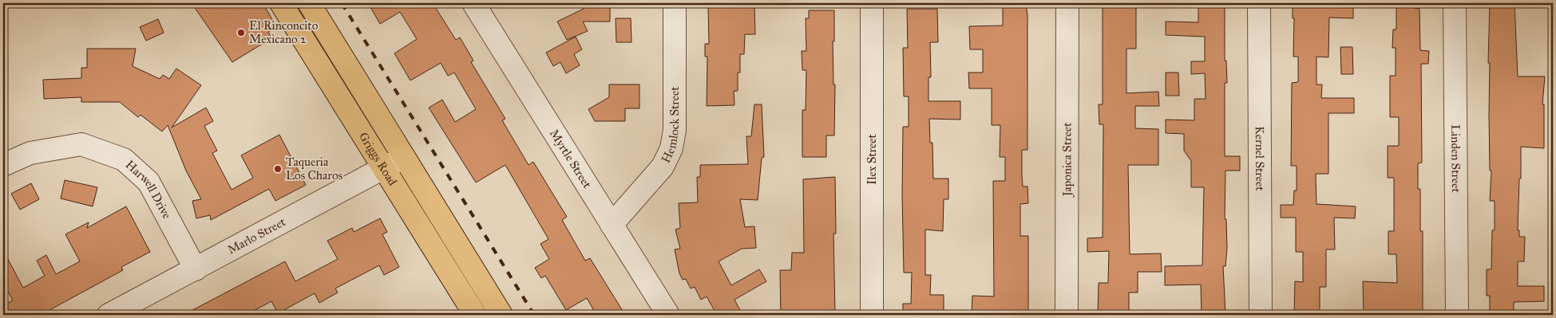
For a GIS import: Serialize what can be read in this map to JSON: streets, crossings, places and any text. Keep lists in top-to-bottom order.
{
  "streets": {
    "main road": ["Griggs Road"],
    "street": [
      "Hemlock Street",
      "Kernel Street",
      "Myrtle Street",
      "Ilex Street",
      "Japonica Street",
      "Linden Street",
      "Harwell Drive",
      "Marlo Street"
    ]
  },
  "crossings": [
    ["Hemlock Street", "Myrtle Street"],
    ["Griggs Road", "Marlo Street"],
    ["Harwell Drive", "Marlo Street"]
  ],
  "places": ["El Rinconcito Mexicano 2", "Taqueria Los Charos"]
}
